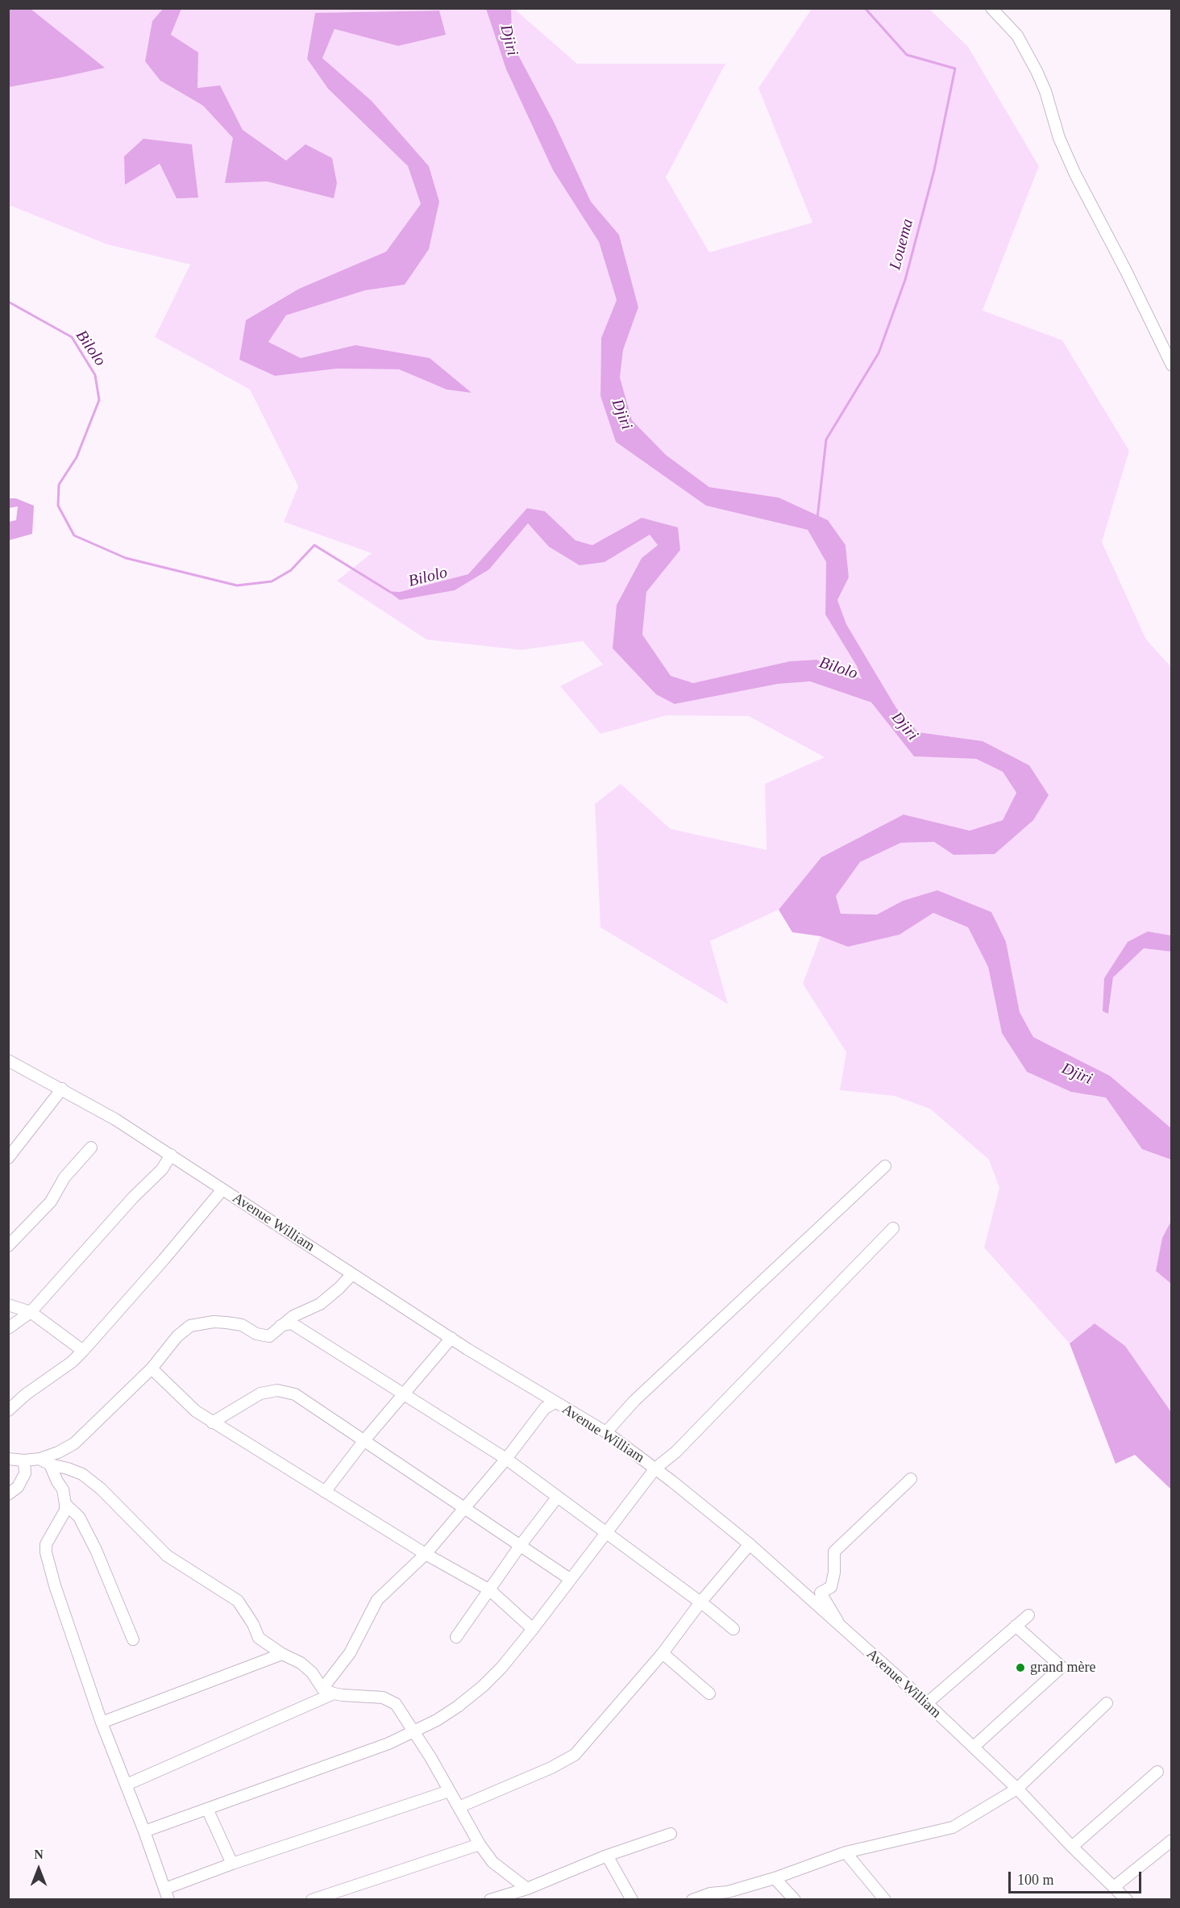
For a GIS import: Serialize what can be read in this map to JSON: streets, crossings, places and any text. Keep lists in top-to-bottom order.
{
  "streets": {
    "street": ["Avenue William"]
  },
  "water": ["Djiri", "Louema", "Bilolo"],
  "places": ["grand mère"],
  "scale_bar": "100 m",
  "north": "top"
}
